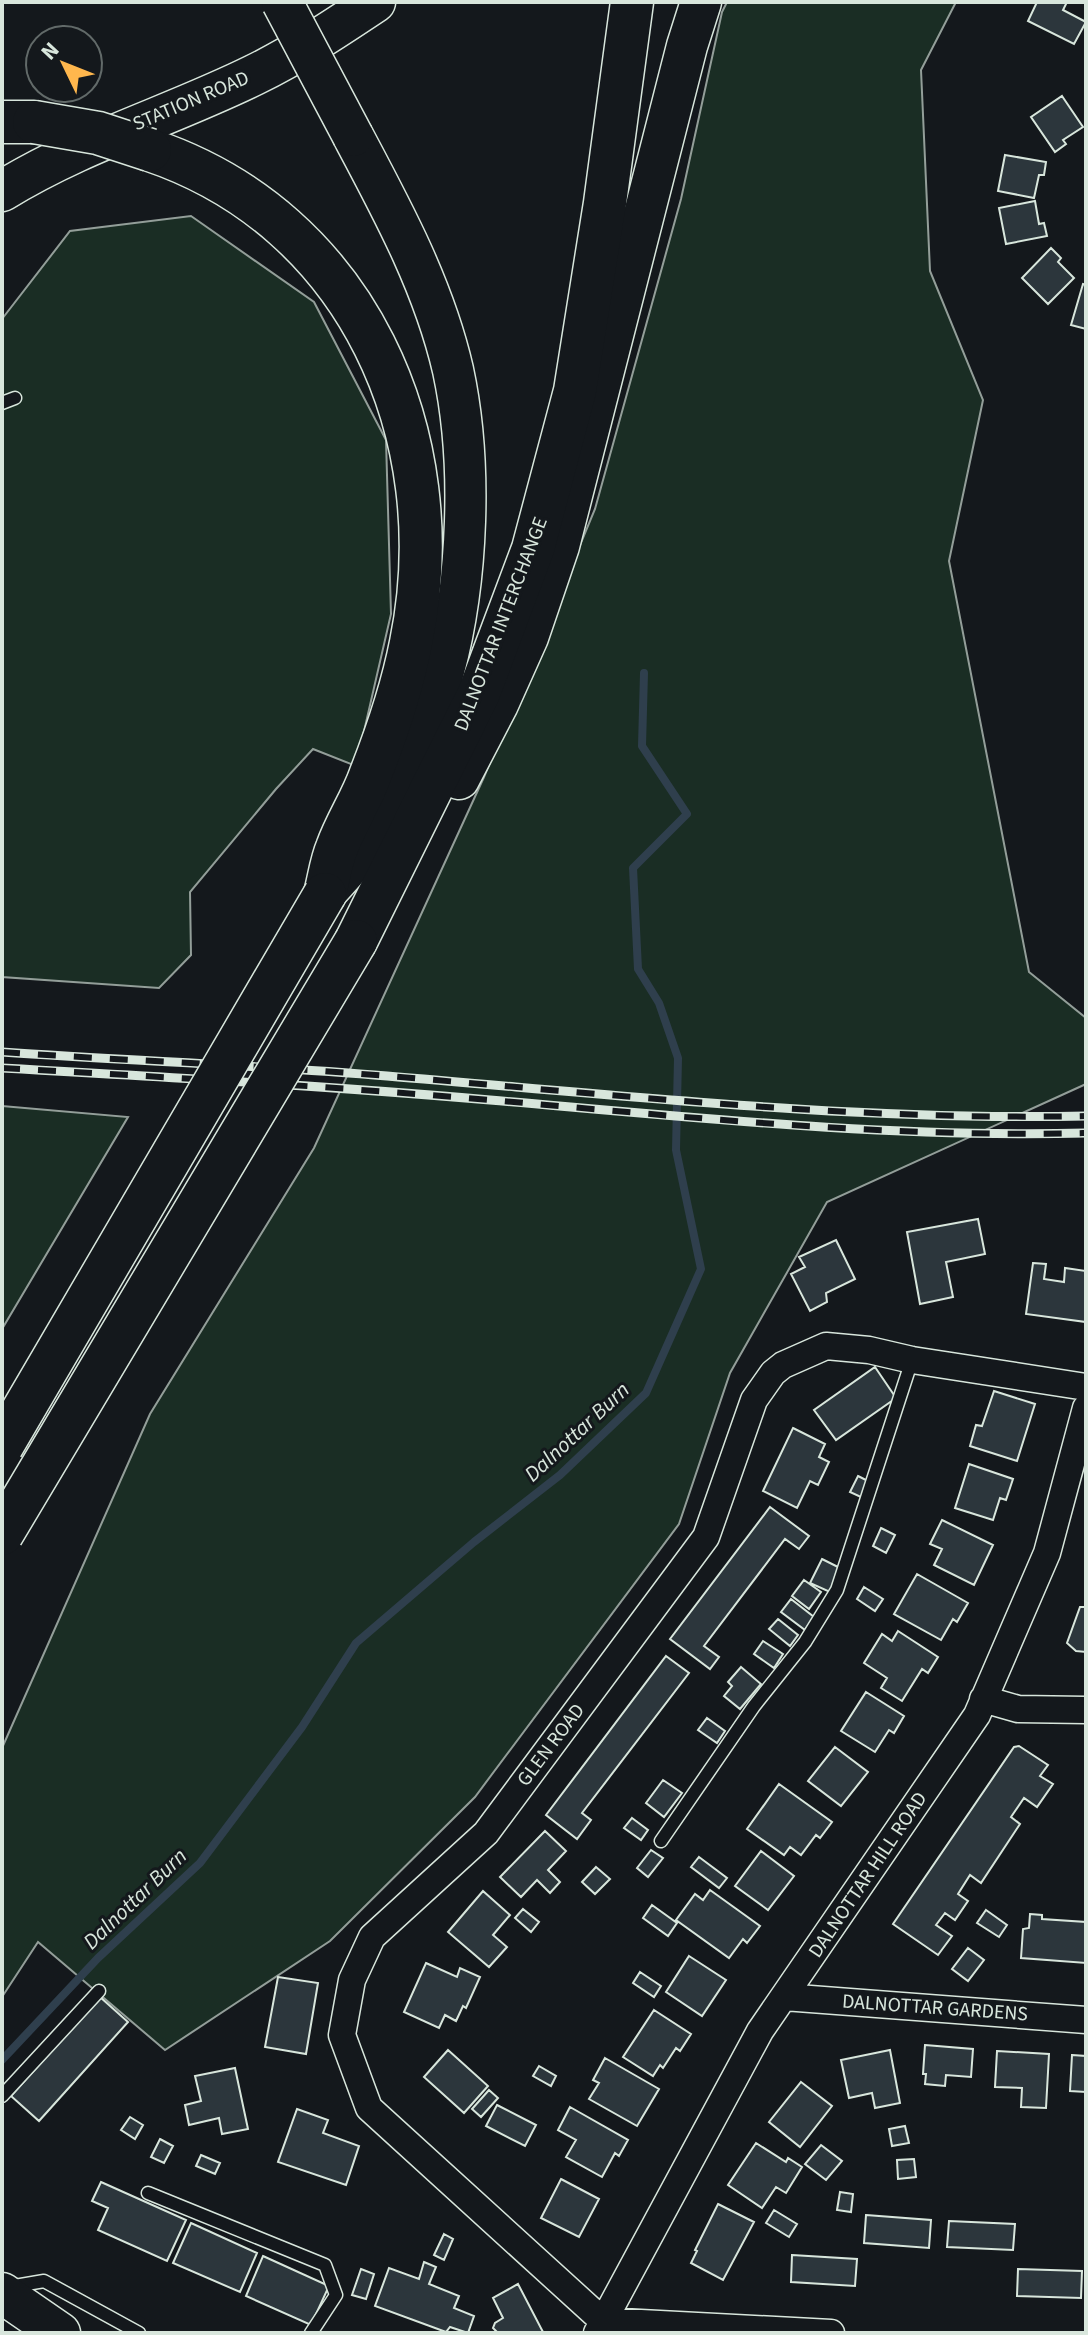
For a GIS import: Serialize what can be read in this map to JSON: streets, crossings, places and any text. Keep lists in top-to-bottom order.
{
  "streets": {
    "highway": ["DALNOTTAR INTERCHANGE"],
    "main road": ["STATION ROAD"],
    "street": ["GLEN ROAD", "DALNOTTAR HILL ROAD", "DALNOTTAR GARDENS"]
  },
  "crossings": [
    ["GLEN ROAD", "DALNOTTAR HILL ROAD"],
    ["DALNOTTAR HILL ROAD", "DALNOTTAR GARDENS"]
  ],
  "water": ["Dalnottar Burn"],
  "north": "top left"
}
